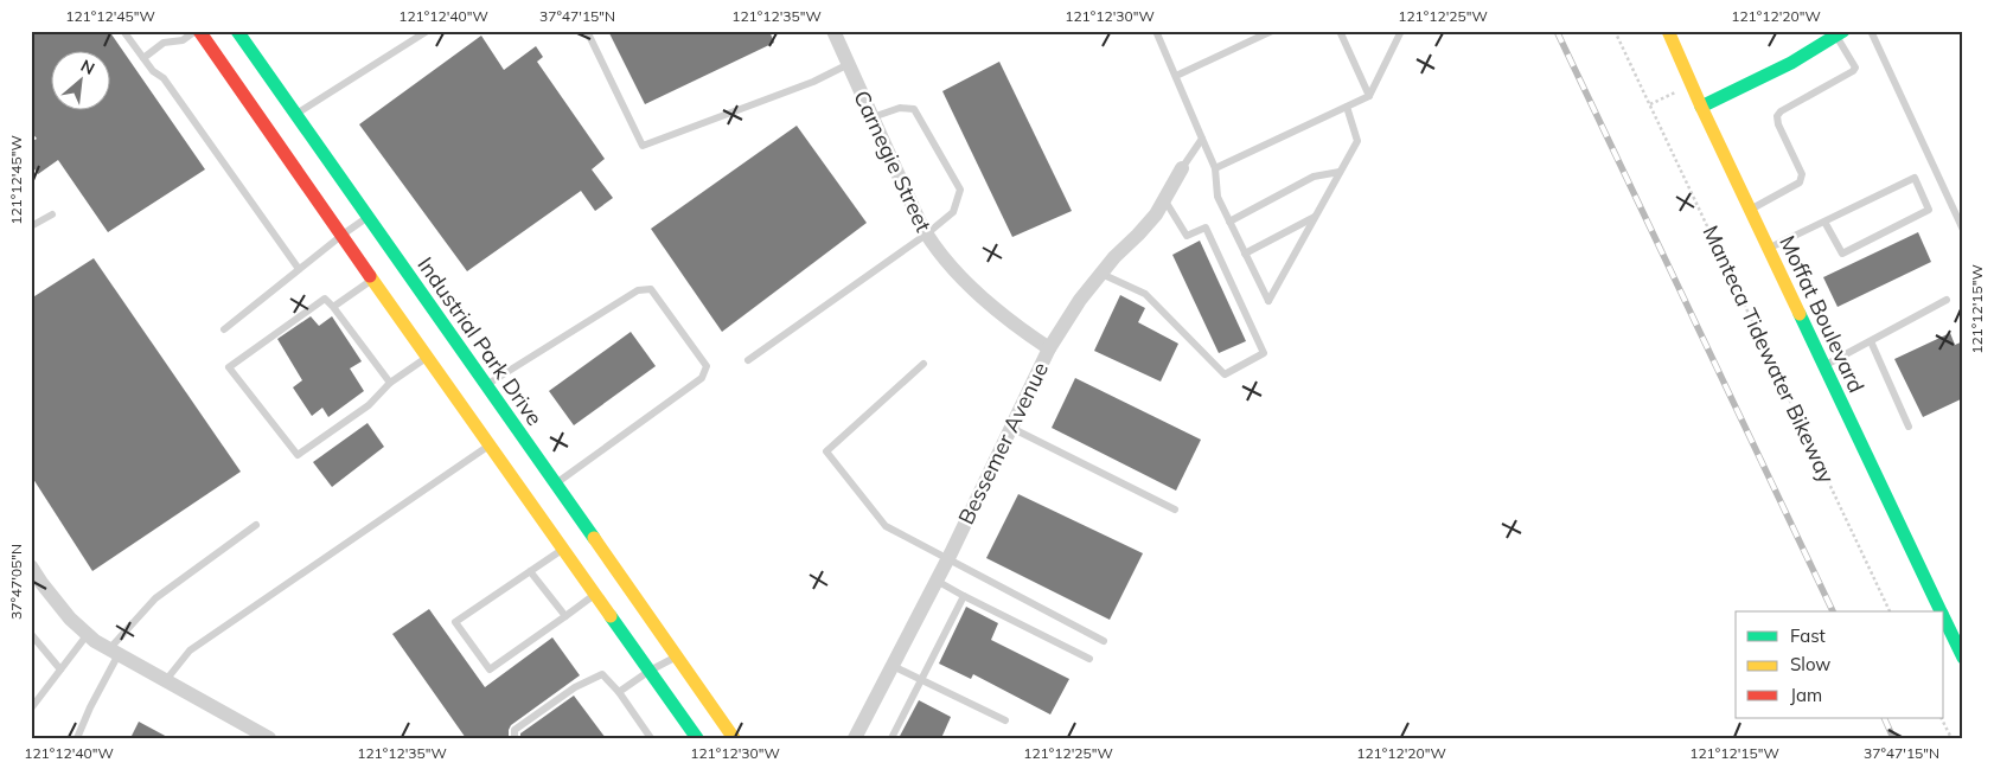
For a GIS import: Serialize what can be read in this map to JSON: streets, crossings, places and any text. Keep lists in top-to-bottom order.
{
  "streets": {
    "street": [
      "Carnegie Street",
      "Moffat Boulevard",
      "Industrial Park Drive",
      "Bessemer Avenue"
    ],
    "path": ["Manteca Tidewater Bikeway"]
  },
  "crossings": [
    ["Carnegie Street", "Bessemer Avenue"]
  ],
  "legend": ["Fast", "Slow", "Jam"],
  "north": "top right",
  "coordinates": [
    "121°12'45\"W",
    "121°12'40\"W",
    "37°47'15\"N",
    "121°12'35\"W",
    "121°12'30\"W",
    "121°12'25\"W",
    "121°12'20\"W",
    "121°12'15\"W",
    "37°47'05\"N"
  ]
}
